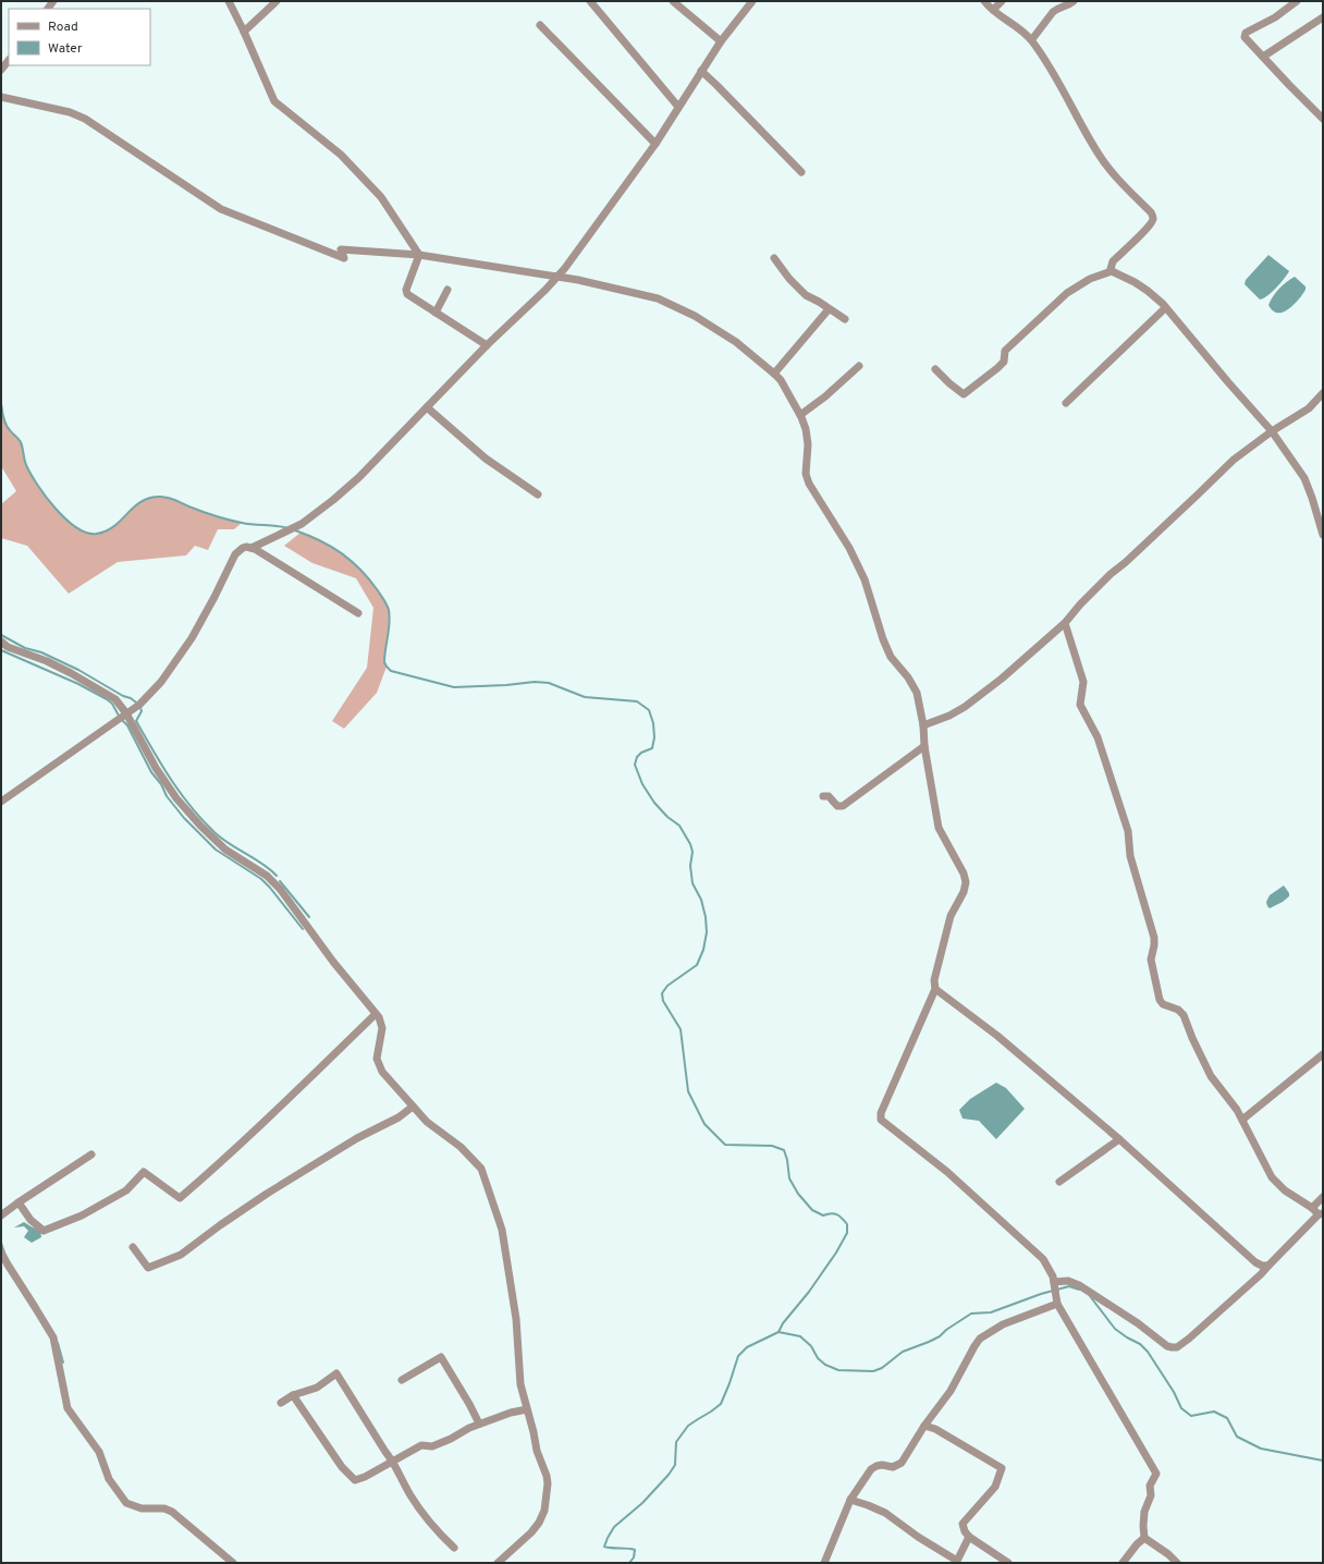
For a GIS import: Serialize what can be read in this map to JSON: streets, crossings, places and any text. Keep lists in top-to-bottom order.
{
  "legend": ["Road", "Water"]
}
